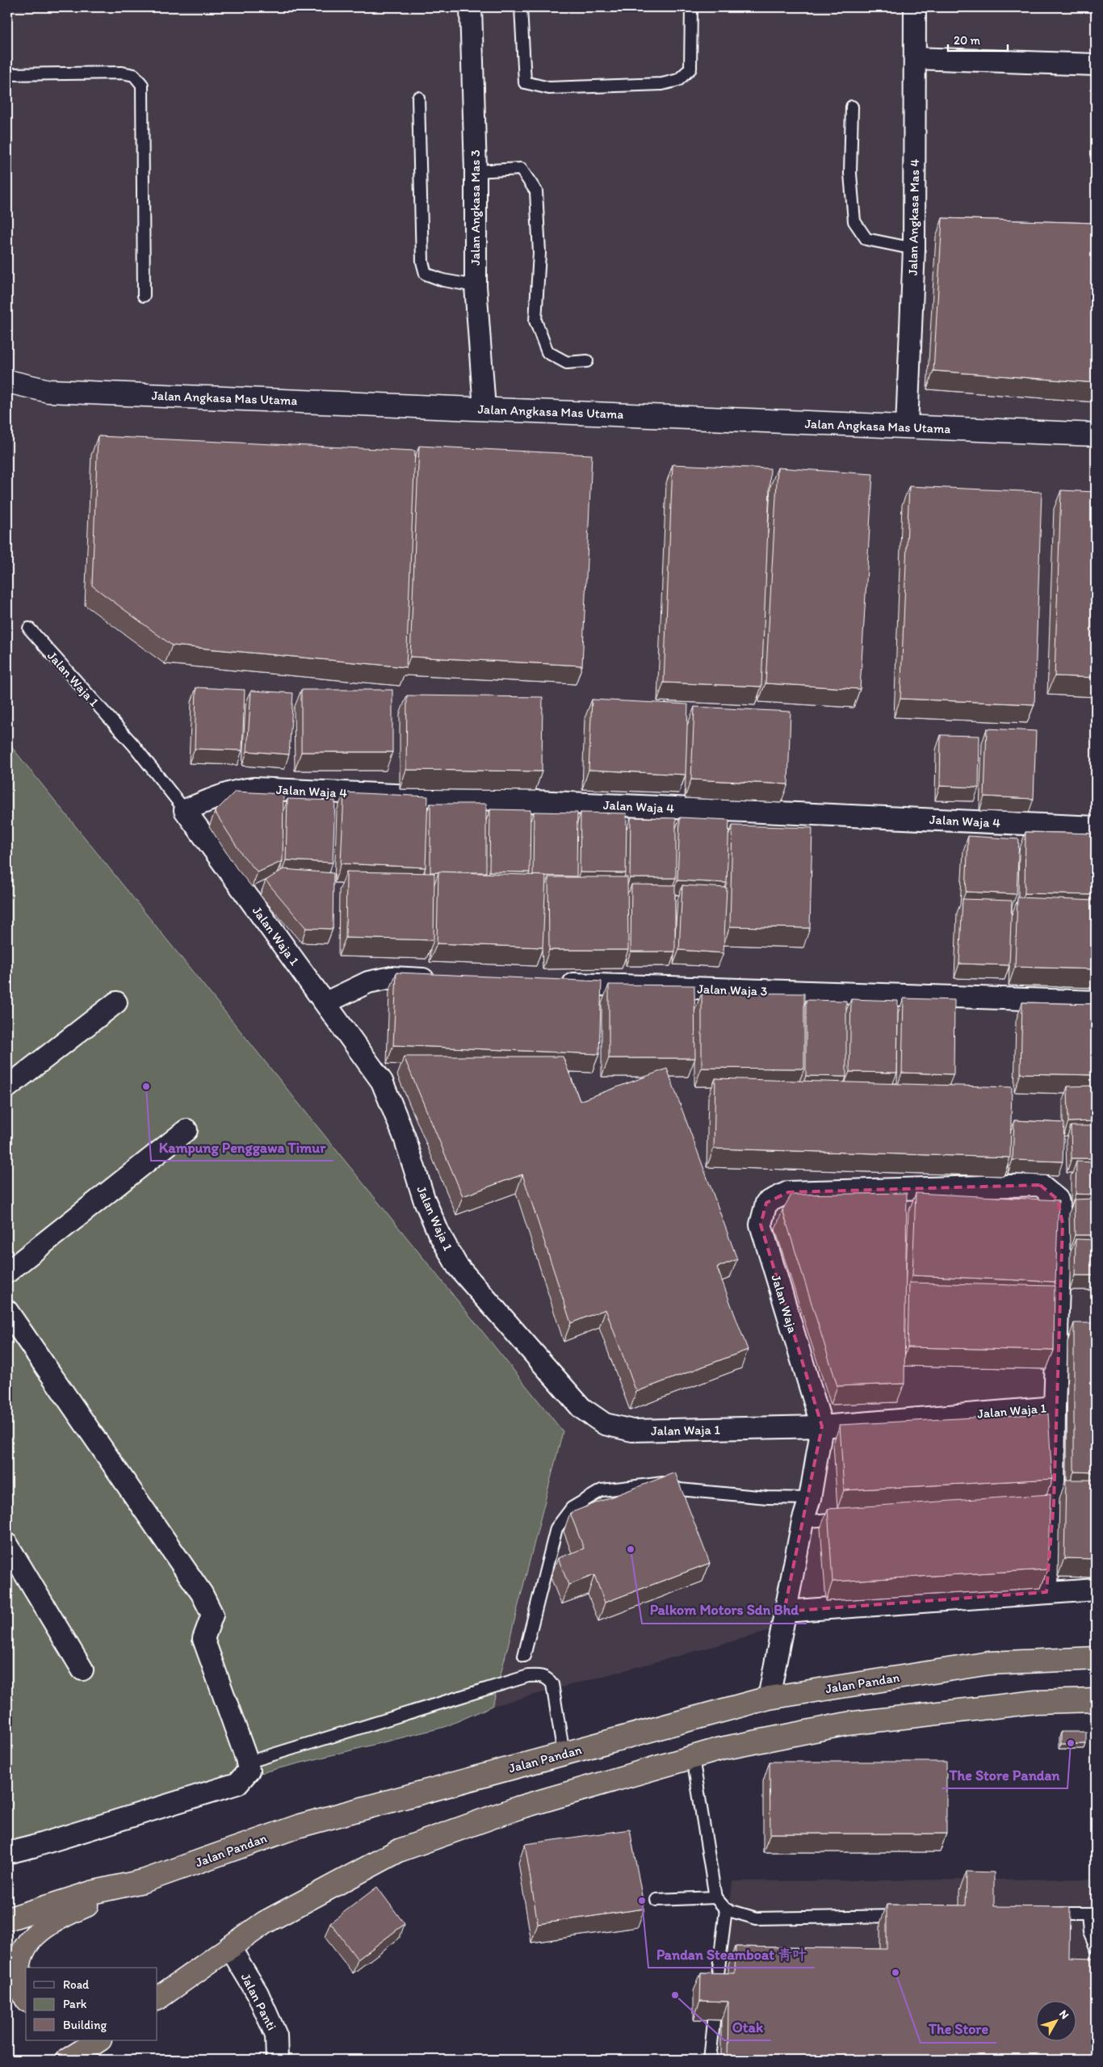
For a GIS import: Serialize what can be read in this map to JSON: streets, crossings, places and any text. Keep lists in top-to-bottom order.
{
  "streets": {
    "highway": ["Jalan Pandan"],
    "street": [
      "Jalan Angkasa Mas 3",
      "Jalan Angkasa Mas 4",
      "Jalan Angkasa Mas Utama",
      "Jalan Waja 1",
      "Jalan Waja 4",
      "Jalan Waja 3",
      "Jalan Waja",
      "Jalan Panti"
    ]
  },
  "crossings": [
    ["Jalan Angkasa Mas 3", "Jalan Angkasa Mas Utama"],
    ["Jalan Angkasa Mas 4", "Jalan Angkasa Mas Utama"],
    ["Jalan Waja 1", "Jalan Waja 4"],
    ["Jalan Waja 1", "Jalan Waja"],
    ["Jalan Waja", "Jalan Pandan"]
  ],
  "places": [
    "Kampung Penggawa Timur",
    "Palkom Motors Sdn Bhd",
    "The Store Pandan",
    "Pandan Steamboat 青叶",
    "The Store",
    "Otak"
  ],
  "legend": ["Road", "Park", "Building"],
  "scale_bar": "20 m",
  "north": "top right"
}
